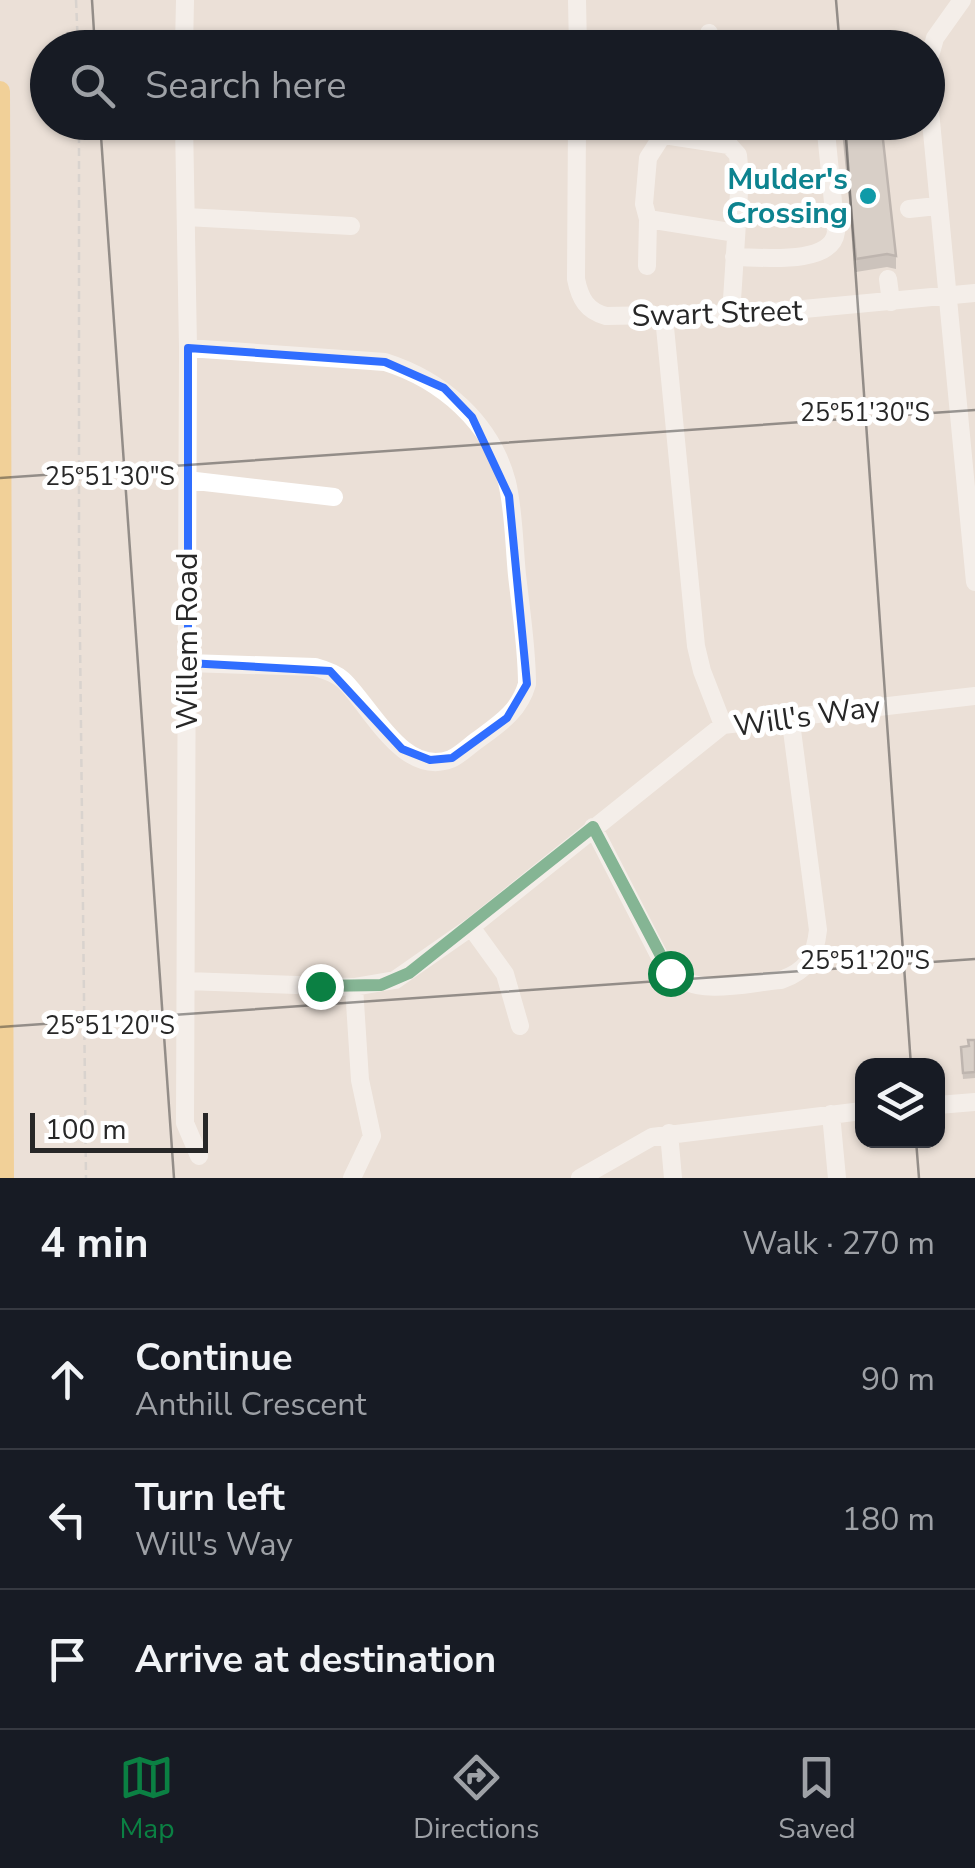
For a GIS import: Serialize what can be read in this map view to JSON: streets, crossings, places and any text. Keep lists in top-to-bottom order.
{
  "streets": {
    "street": ["Swart Street", "Willem Road", "Will's Way"]
  },
  "crossings": [
    ["Willem Road", "Will's Way"]
  ],
  "places": ["Mulder's Crossing"],
  "scale_bar": "100 m",
  "page": {
    "search": "Search here",
    "scale": "100 m",
    "heading": ["4 min", "Walk · 270 m"],
    "list": [
      ["Continue", "Anthill Crescent", "90 m"],
      ["Turn left", "Will's Way", "180 m"],
      "Arrive at destination"
    ],
    "nav": ["Map", "Directions", "Saved"]
  },
  "coordinates": ["25°51'30\"S", "25°51'20\"S"]
}
